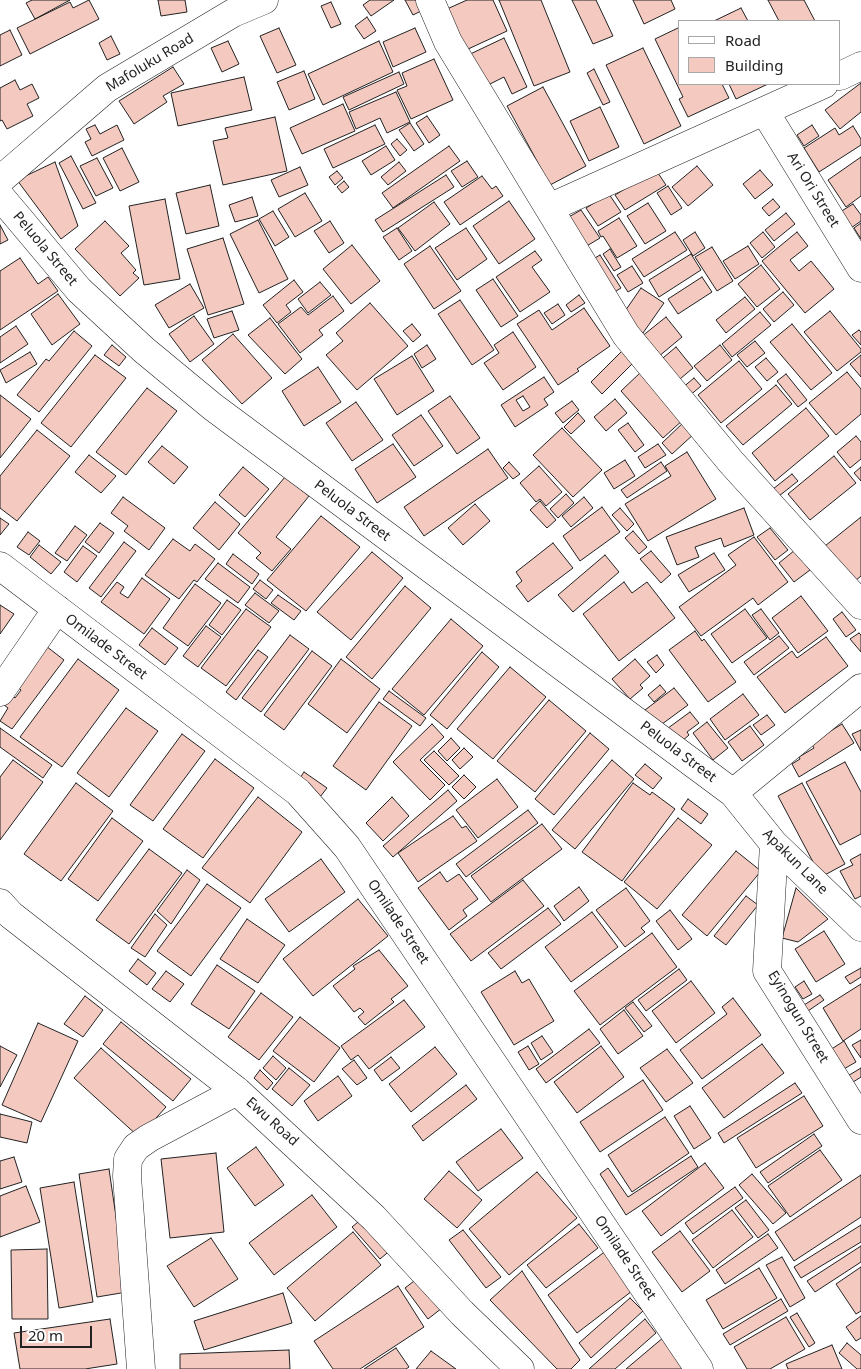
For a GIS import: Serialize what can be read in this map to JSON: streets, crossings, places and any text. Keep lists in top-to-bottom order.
{
  "streets": {
    "street": [
      "Mafoluku Road",
      "Ari Ori Street",
      "Peluola Street",
      "Omilade Street",
      "Apakun Lane",
      "Eyinogun Street",
      "Ewu Road"
    ]
  },
  "crossings": [
    ["Peluola Street", "Apakun Lane"],
    ["Apakun Lane", "Eyinogun Street"]
  ],
  "legend": ["Road", "Building"],
  "scale_bar": "20 m"
}
